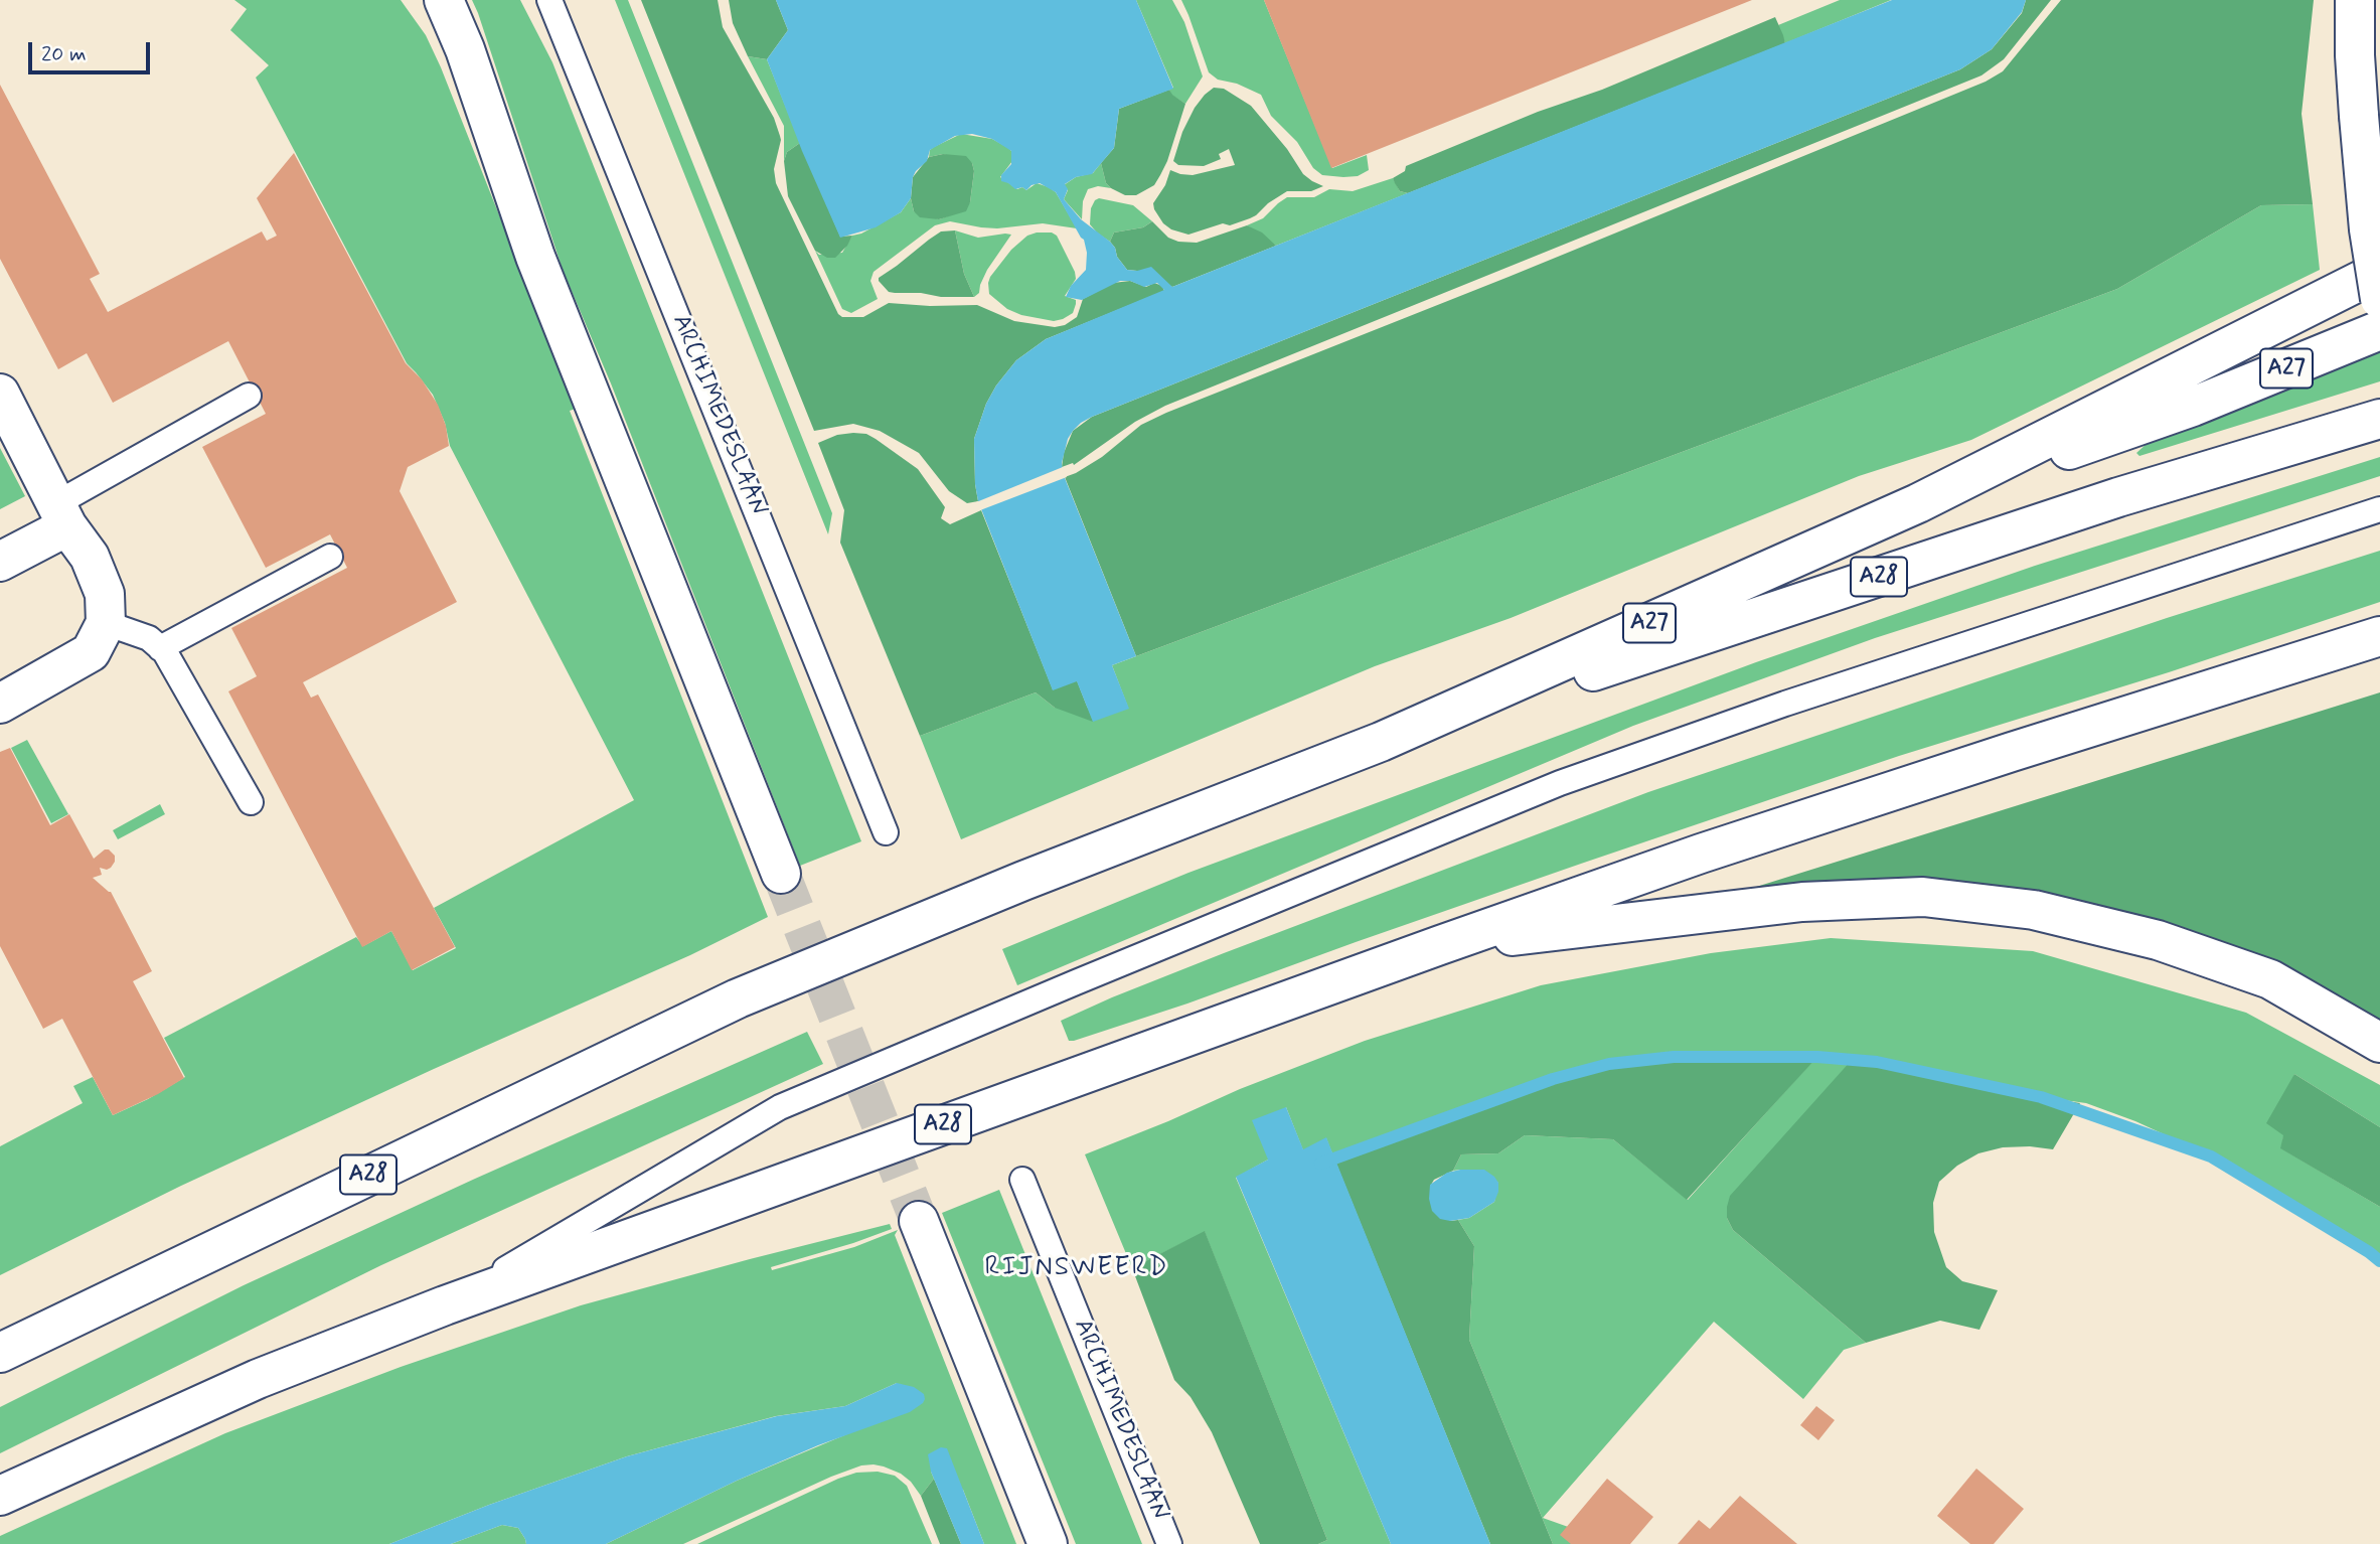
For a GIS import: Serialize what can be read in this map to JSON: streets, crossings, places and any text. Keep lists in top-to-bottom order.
{
  "streets": {
    "main road": ["A27", "A28"],
    "lane": ["ARCHIMEDESLAAN"]
  },
  "crossings": [
    ["A27", "A28"]
  ],
  "districts": ["RIJNSWEERD"],
  "scale_bar": "20 m"
}
